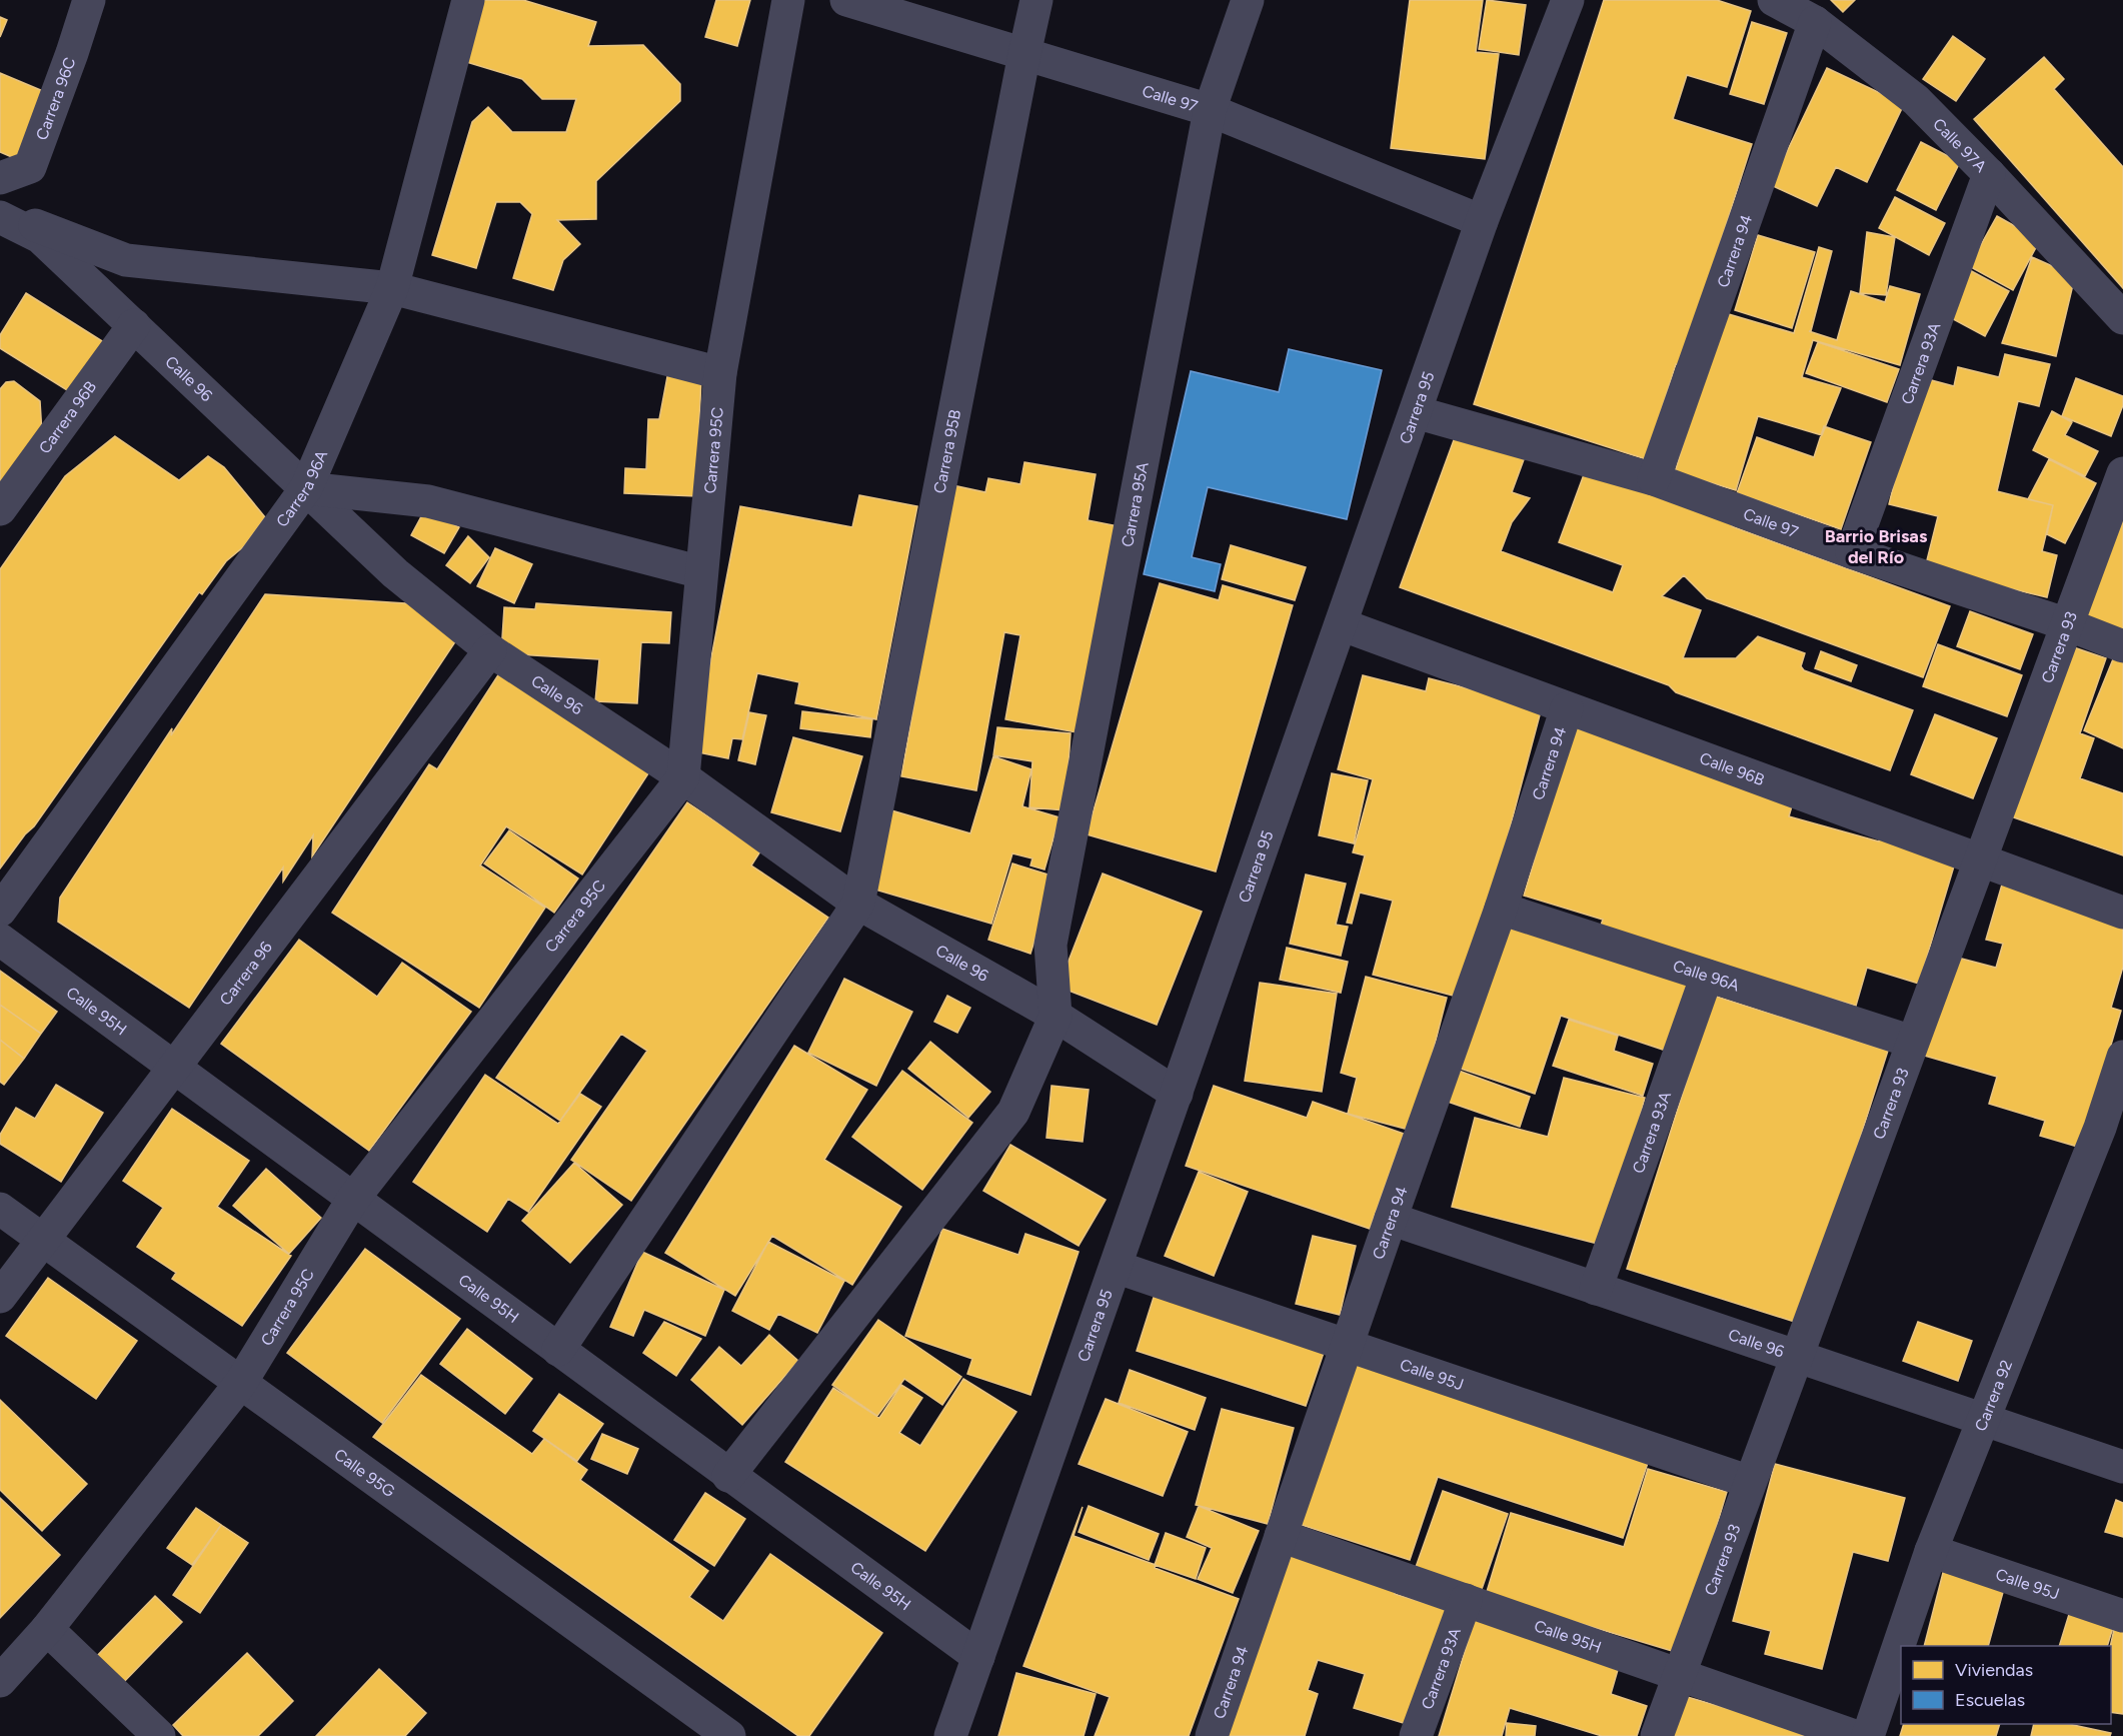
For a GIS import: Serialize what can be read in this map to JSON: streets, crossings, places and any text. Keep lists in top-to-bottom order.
{
  "streets": {
    "street": [
      "Calle 97",
      "Carrera 96C",
      "Calle 97A",
      "Carrera 94",
      "Carrera 93A",
      "Calle 96",
      "Carrera 95",
      "Carrera 96B",
      "Carrera 95C",
      "Carrera 95B",
      "Carrera 96A",
      "Carrera 95A",
      "Carrera 93",
      "Calle 96B",
      "Carrera 96",
      "Calle 96A",
      "Calle 95H",
      "Calle 95J",
      "Carrera 92",
      "Calle 95G"
    ]
  },
  "crossings": [
    ["Calle 97", "Carrera 94"],
    ["Calle 97", "Carrera 93A"],
    ["Calle 97", "Carrera 95"],
    ["Calle 97", "Carrera 95B"],
    ["Calle 97", "Carrera 95A"],
    ["Calle 97", "Carrera 93"],
    ["Calle 97A", "Carrera 94"],
    ["Calle 97A", "Carrera 93A"],
    ["Carrera 94", "Calle 96"],
    ["Carrera 94", "Calle 96B"],
    ["Carrera 94", "Calle 96A"],
    ["Carrera 94", "Calle 95H"],
    ["Carrera 94", "Calle 95J"],
    ["Carrera 93A", "Calle 96"],
    ["Carrera 93A", "Calle 96A"],
    ["Carrera 93A", "Calle 95H"],
    ["Calle 96", "Carrera 95"],
    ["Calle 96", "Carrera 96B"],
    ["Calle 96", "Carrera 95C"],
    ["Calle 96", "Carrera 95B"],
    ["Calle 96", "Carrera 96A"],
    ["Calle 96", "Carrera 95A"],
    ["Calle 96", "Carrera 93"],
    ["Calle 96", "Carrera 96"],
    ["Calle 96", "Carrera 92"],
    ["Carrera 95", "Calle 96B"],
    ["Carrera 95", "Calle 95H"],
    ["Carrera 95", "Calle 95J"],
    ["Carrera 95C", "Calle 95H"],
    ["Carrera 95C", "Calle 95G"],
    ["Carrera 93", "Calle 96B"],
    ["Carrera 93", "Calle 96A"],
    ["Carrera 93", "Calle 95H"],
    ["Carrera 93", "Calle 95J"],
    ["Carrera 96", "Calle 95H"],
    ["Carrera 96", "Calle 95G"],
    ["Calle 95J", "Carrera 92"]
  ],
  "districts": ["Barrio Brisas del Río"],
  "legend": ["Viviendas", "Escuelas"]
}
